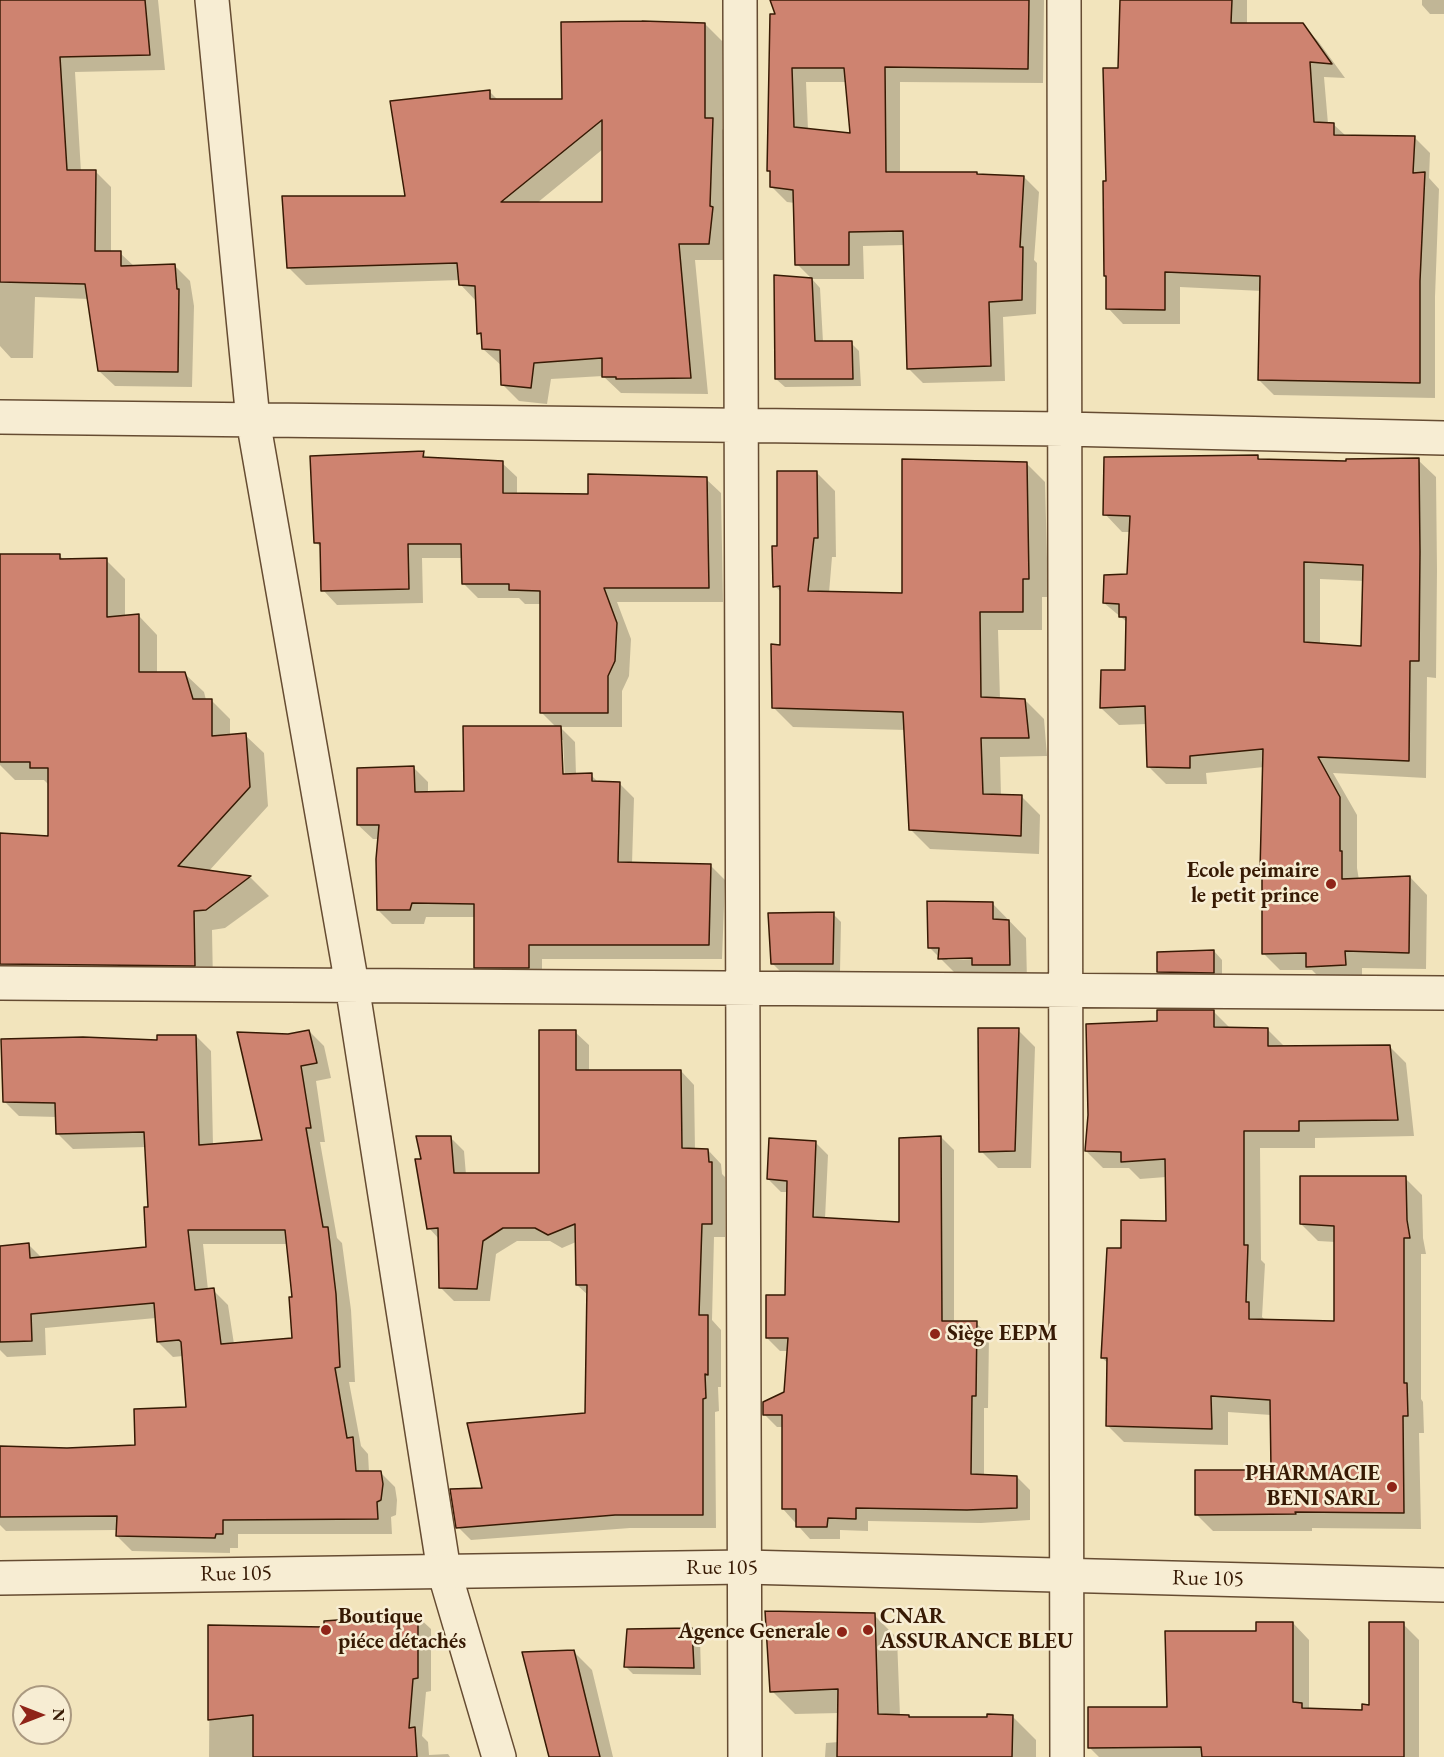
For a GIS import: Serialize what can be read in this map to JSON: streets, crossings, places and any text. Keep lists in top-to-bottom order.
{
  "streets": {
    "street": ["Rue 105"]
  },
  "places": [
    "Ecole peimaire le petit prince",
    "Siège EEPM",
    "PHARMACIE BENI SARL",
    "Boutique piéce détachés",
    "CNAR ASSURANCE BLEU",
    "Agence Generale"
  ],
  "north": "right"
}
